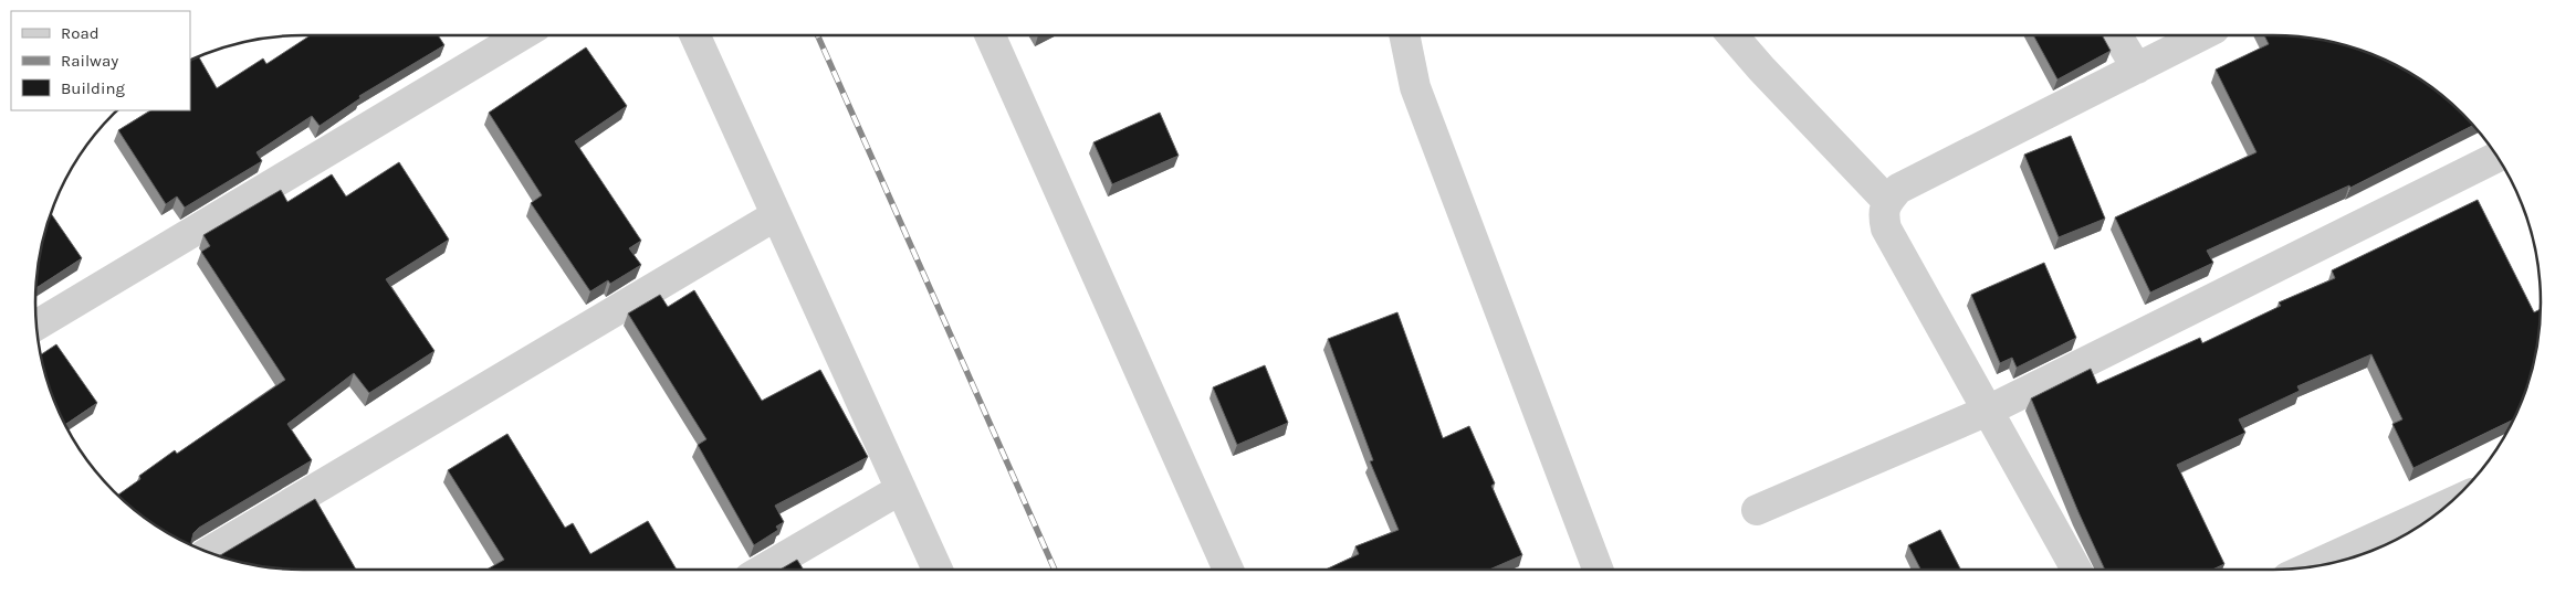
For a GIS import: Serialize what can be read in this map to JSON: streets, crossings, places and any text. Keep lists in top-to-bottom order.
{
  "legend": ["Road", "Railway", "Building"]
}
